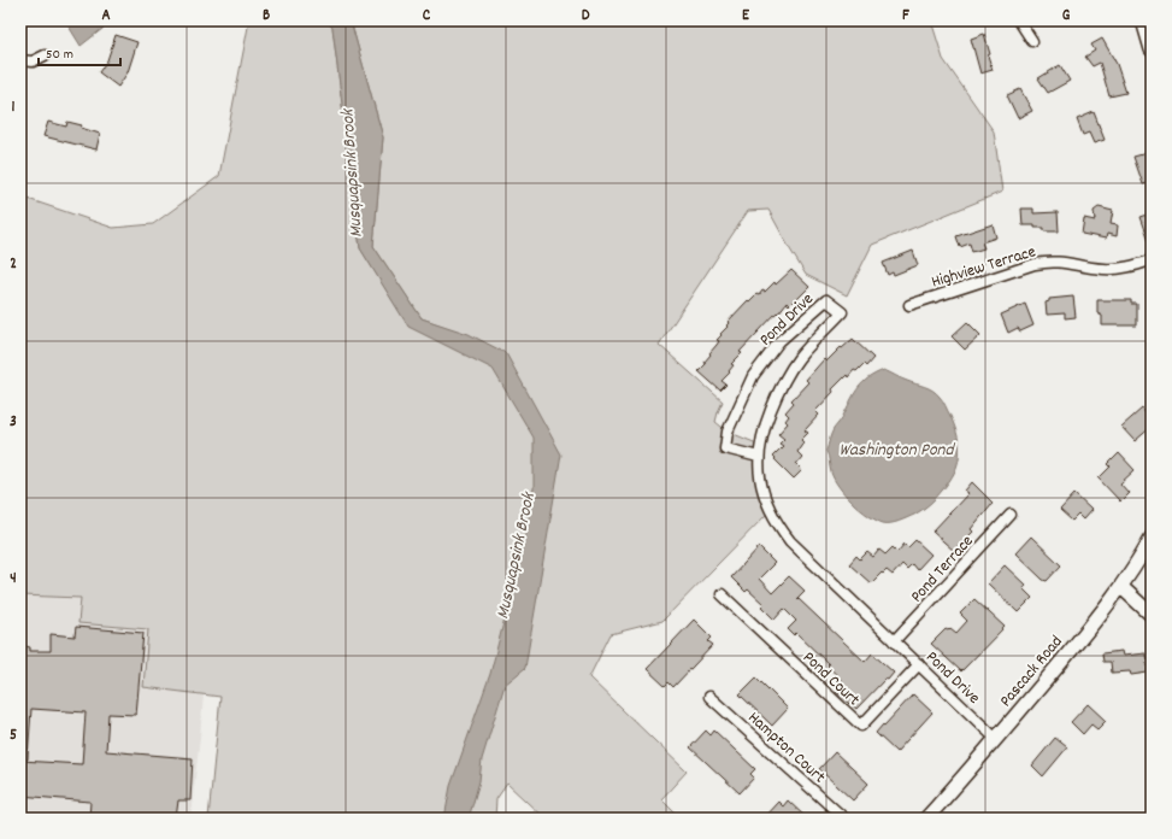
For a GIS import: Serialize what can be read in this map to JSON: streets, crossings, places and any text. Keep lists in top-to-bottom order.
{
  "streets": {
    "main road": ["Pascack Road"],
    "street": [
      "Highview Terrace",
      "Pond Drive",
      "Pond Terrace",
      "Pond Court",
      "Hampton Court"
    ]
  },
  "crossings": [
    ["Pond Drive", "Pond Terrace"],
    ["Pond Drive", "Pascack Road"],
    ["Pond Drive", "Pond Court"]
  ],
  "water": ["Musquapsink Brook", "Washington Pond"],
  "scale_bar": "50 m",
  "grid": {
    "columns": [
      "A",
      "B",
      "C",
      "D",
      "E",
      "F",
      "G"
    ],
    "rows": [
      "1",
      "2",
      "3",
      "4",
      "5"
    ]
  }
}
